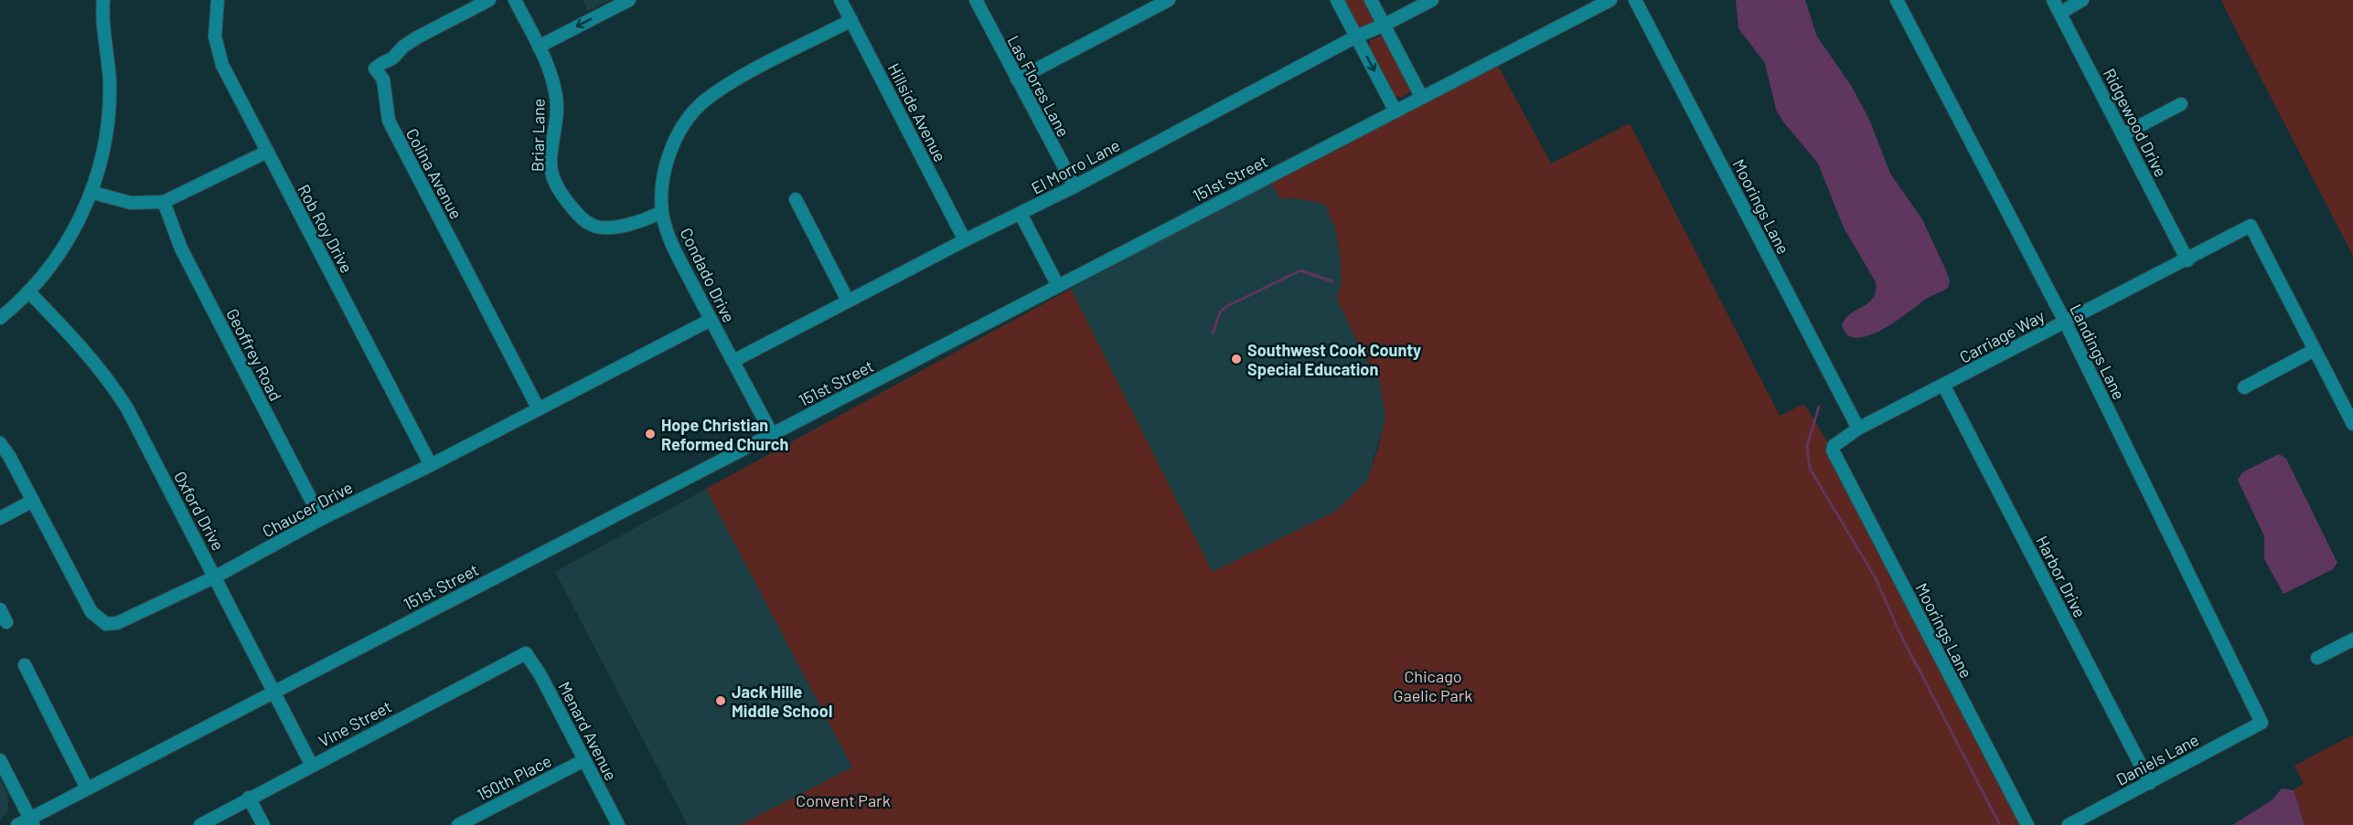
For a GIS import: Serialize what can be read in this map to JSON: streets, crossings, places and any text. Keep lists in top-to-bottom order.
{
  "streets": {
    "street": [
      "Las Flores Lane",
      "Hillside Avenue",
      "Ridgewood Drive",
      "Briar Lane",
      "El Morro Lane",
      "Colina Avenue",
      "151st Street",
      "Moorings Lane",
      "Rob Roy Drive",
      "Condado Drive",
      "Carriage Way",
      "Landings Lane",
      "Geoffrey Road",
      "Chaucer Drive",
      "Oxford Drive",
      "Harbor Drive",
      "Vine Street",
      "Menard Avenue",
      "Daniels Lane",
      "150th Place"
    ]
  },
  "crossings": [
    ["Las Flores Lane", "El Morro Lane"],
    ["Hillside Avenue", "El Morro Lane"],
    ["Hillside Avenue", "Condado Drive"],
    ["Ridgewood Drive", "Carriage Way"],
    ["Briar Lane", "Condado Drive"],
    ["El Morro Lane", "Condado Drive"],
    ["Colina Avenue", "Chaucer Drive"],
    ["151st Street", "Condado Drive"],
    ["151st Street", "Oxford Drive"],
    ["Moorings Lane", "Carriage Way"],
    ["Rob Roy Drive", "Chaucer Drive"],
    ["Condado Drive", "Chaucer Drive"],
    ["Carriage Way", "Landings Lane"],
    ["Carriage Way", "Harbor Drive"],
    ["Landings Lane", "Daniels Lane"],
    ["Geoffrey Road", "Chaucer Drive"],
    ["Chaucer Drive", "Oxford Drive"],
    ["Oxford Drive", "Vine Street"],
    ["Harbor Drive", "Daniels Lane"],
    ["Vine Street", "Menard Avenue"],
    ["Menard Avenue", "150th Place"]
  ],
  "parks": ["Chicago Gaelic Park", "Convent Park"],
  "places": ["Southwest Cook County Special Education", "Hope Christian Reformed Church", "Jack Hille Middle School"]
}
